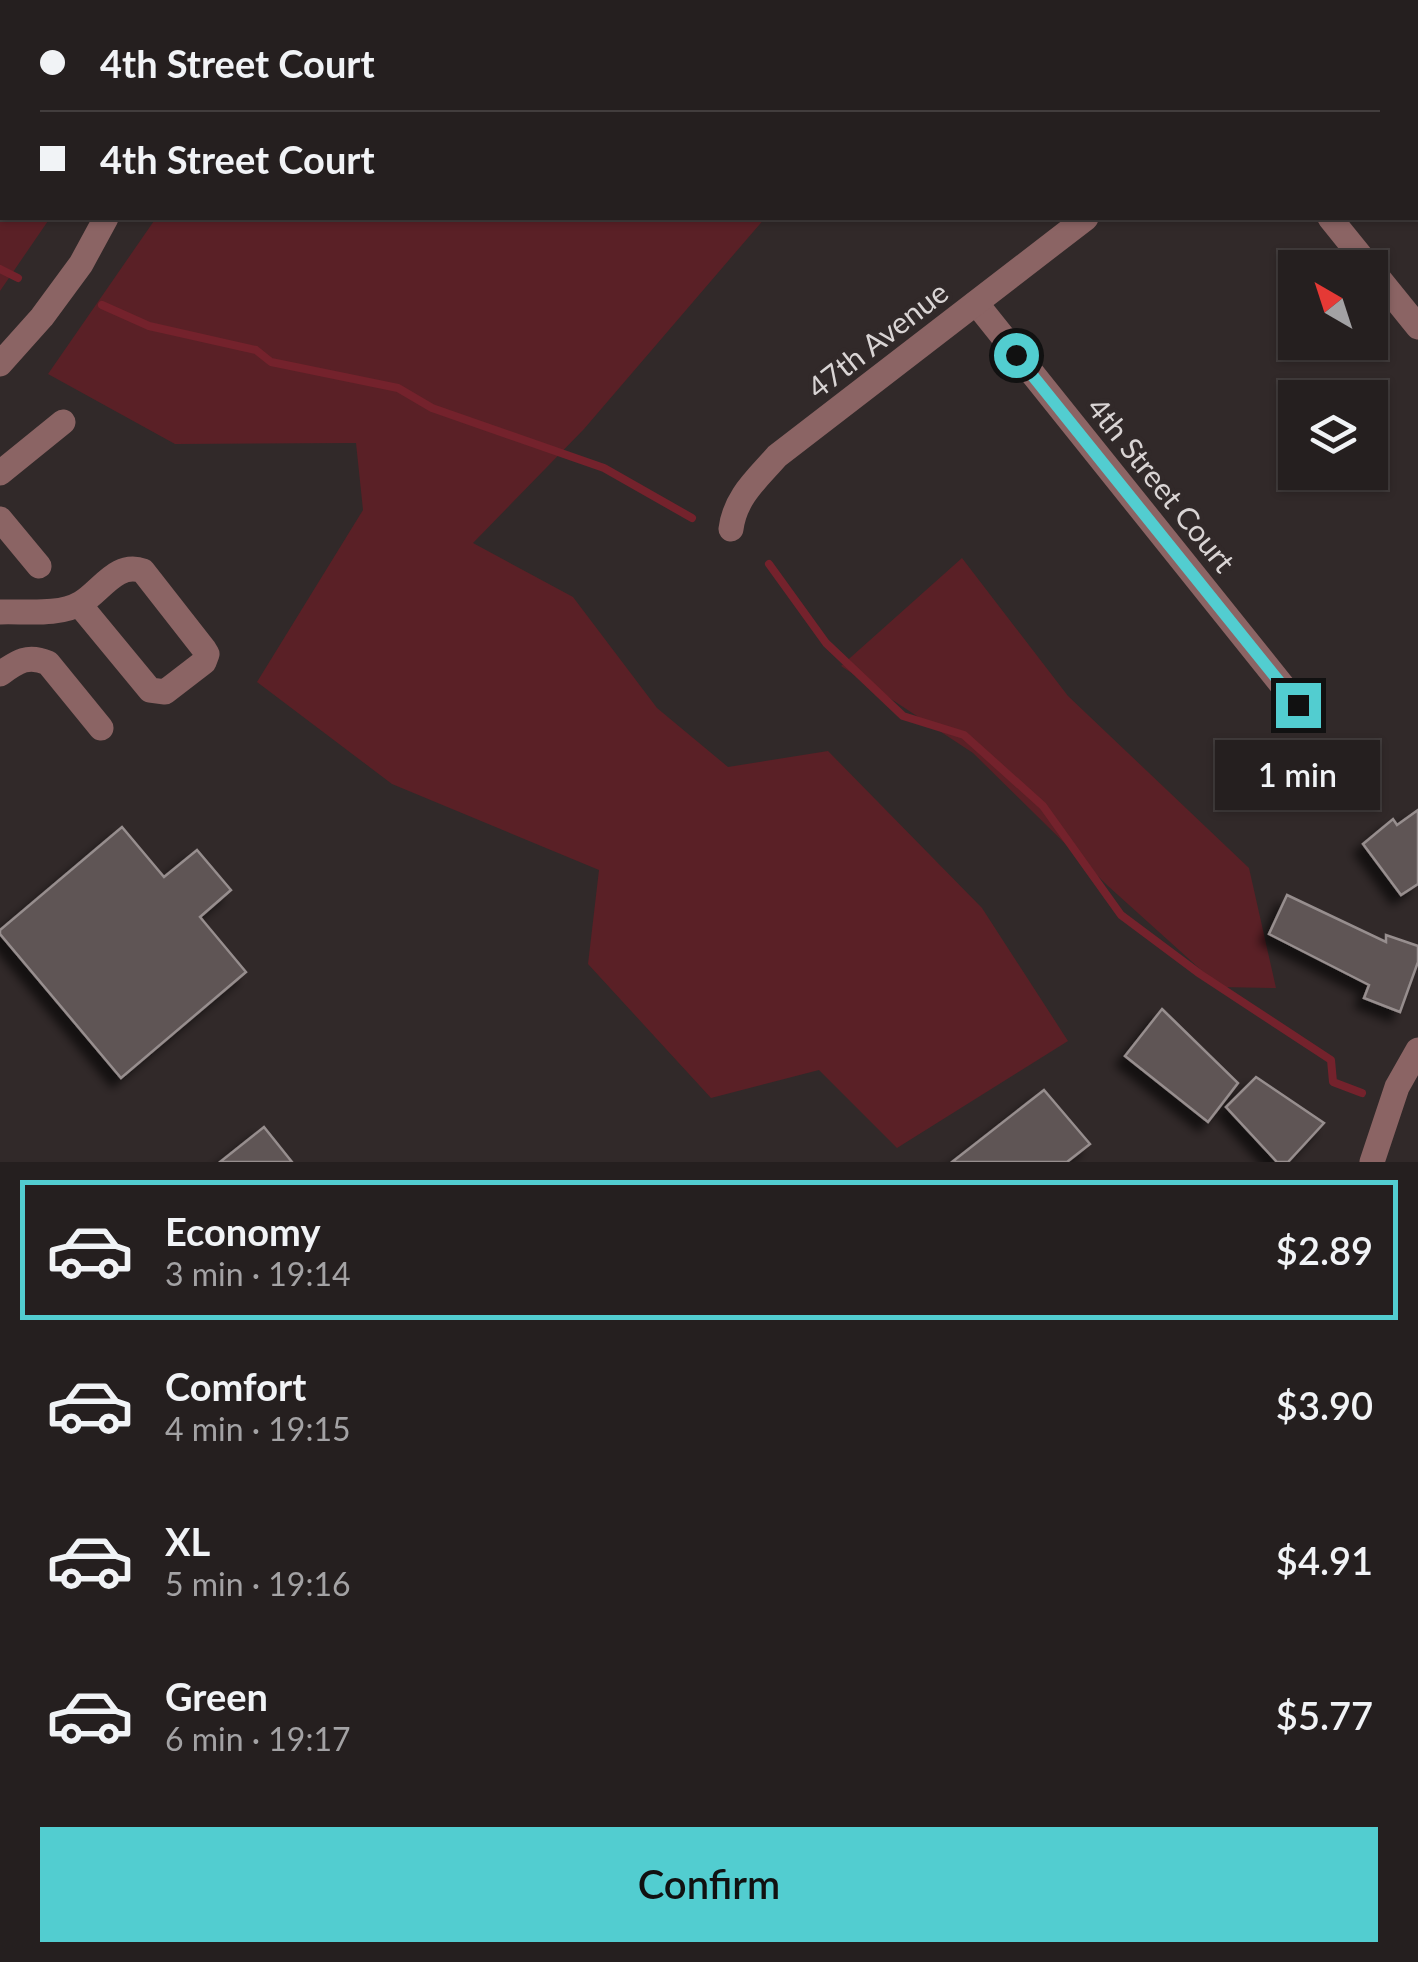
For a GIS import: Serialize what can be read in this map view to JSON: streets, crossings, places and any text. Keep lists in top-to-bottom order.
{
  "streets": {
    "street": ["47th Avenue", "4th Street Court"]
  },
  "crossings": [
    ["47th Avenue", "4th Street Court"]
  ],
  "north": "top left",
  "page": {
    "banner": ["4th Street Court", "4th Street Court"],
    "bubble": "1 min",
    "list": [
      {
        "name": "Economy",
        "note": "3 min · 19:14",
        "value": "$2.89"
      },
      {
        "name": "Comfort",
        "note": "4 min · 19:15",
        "value": "$3.90"
      },
      {
        "name": "XL",
        "note": "5 min · 19:16",
        "value": "$4.91"
      },
      {
        "name": "Green",
        "note": "6 min · 19:17",
        "value": "$5.77"
      }
    ],
    "buttons": "Confirm"
  }
}
